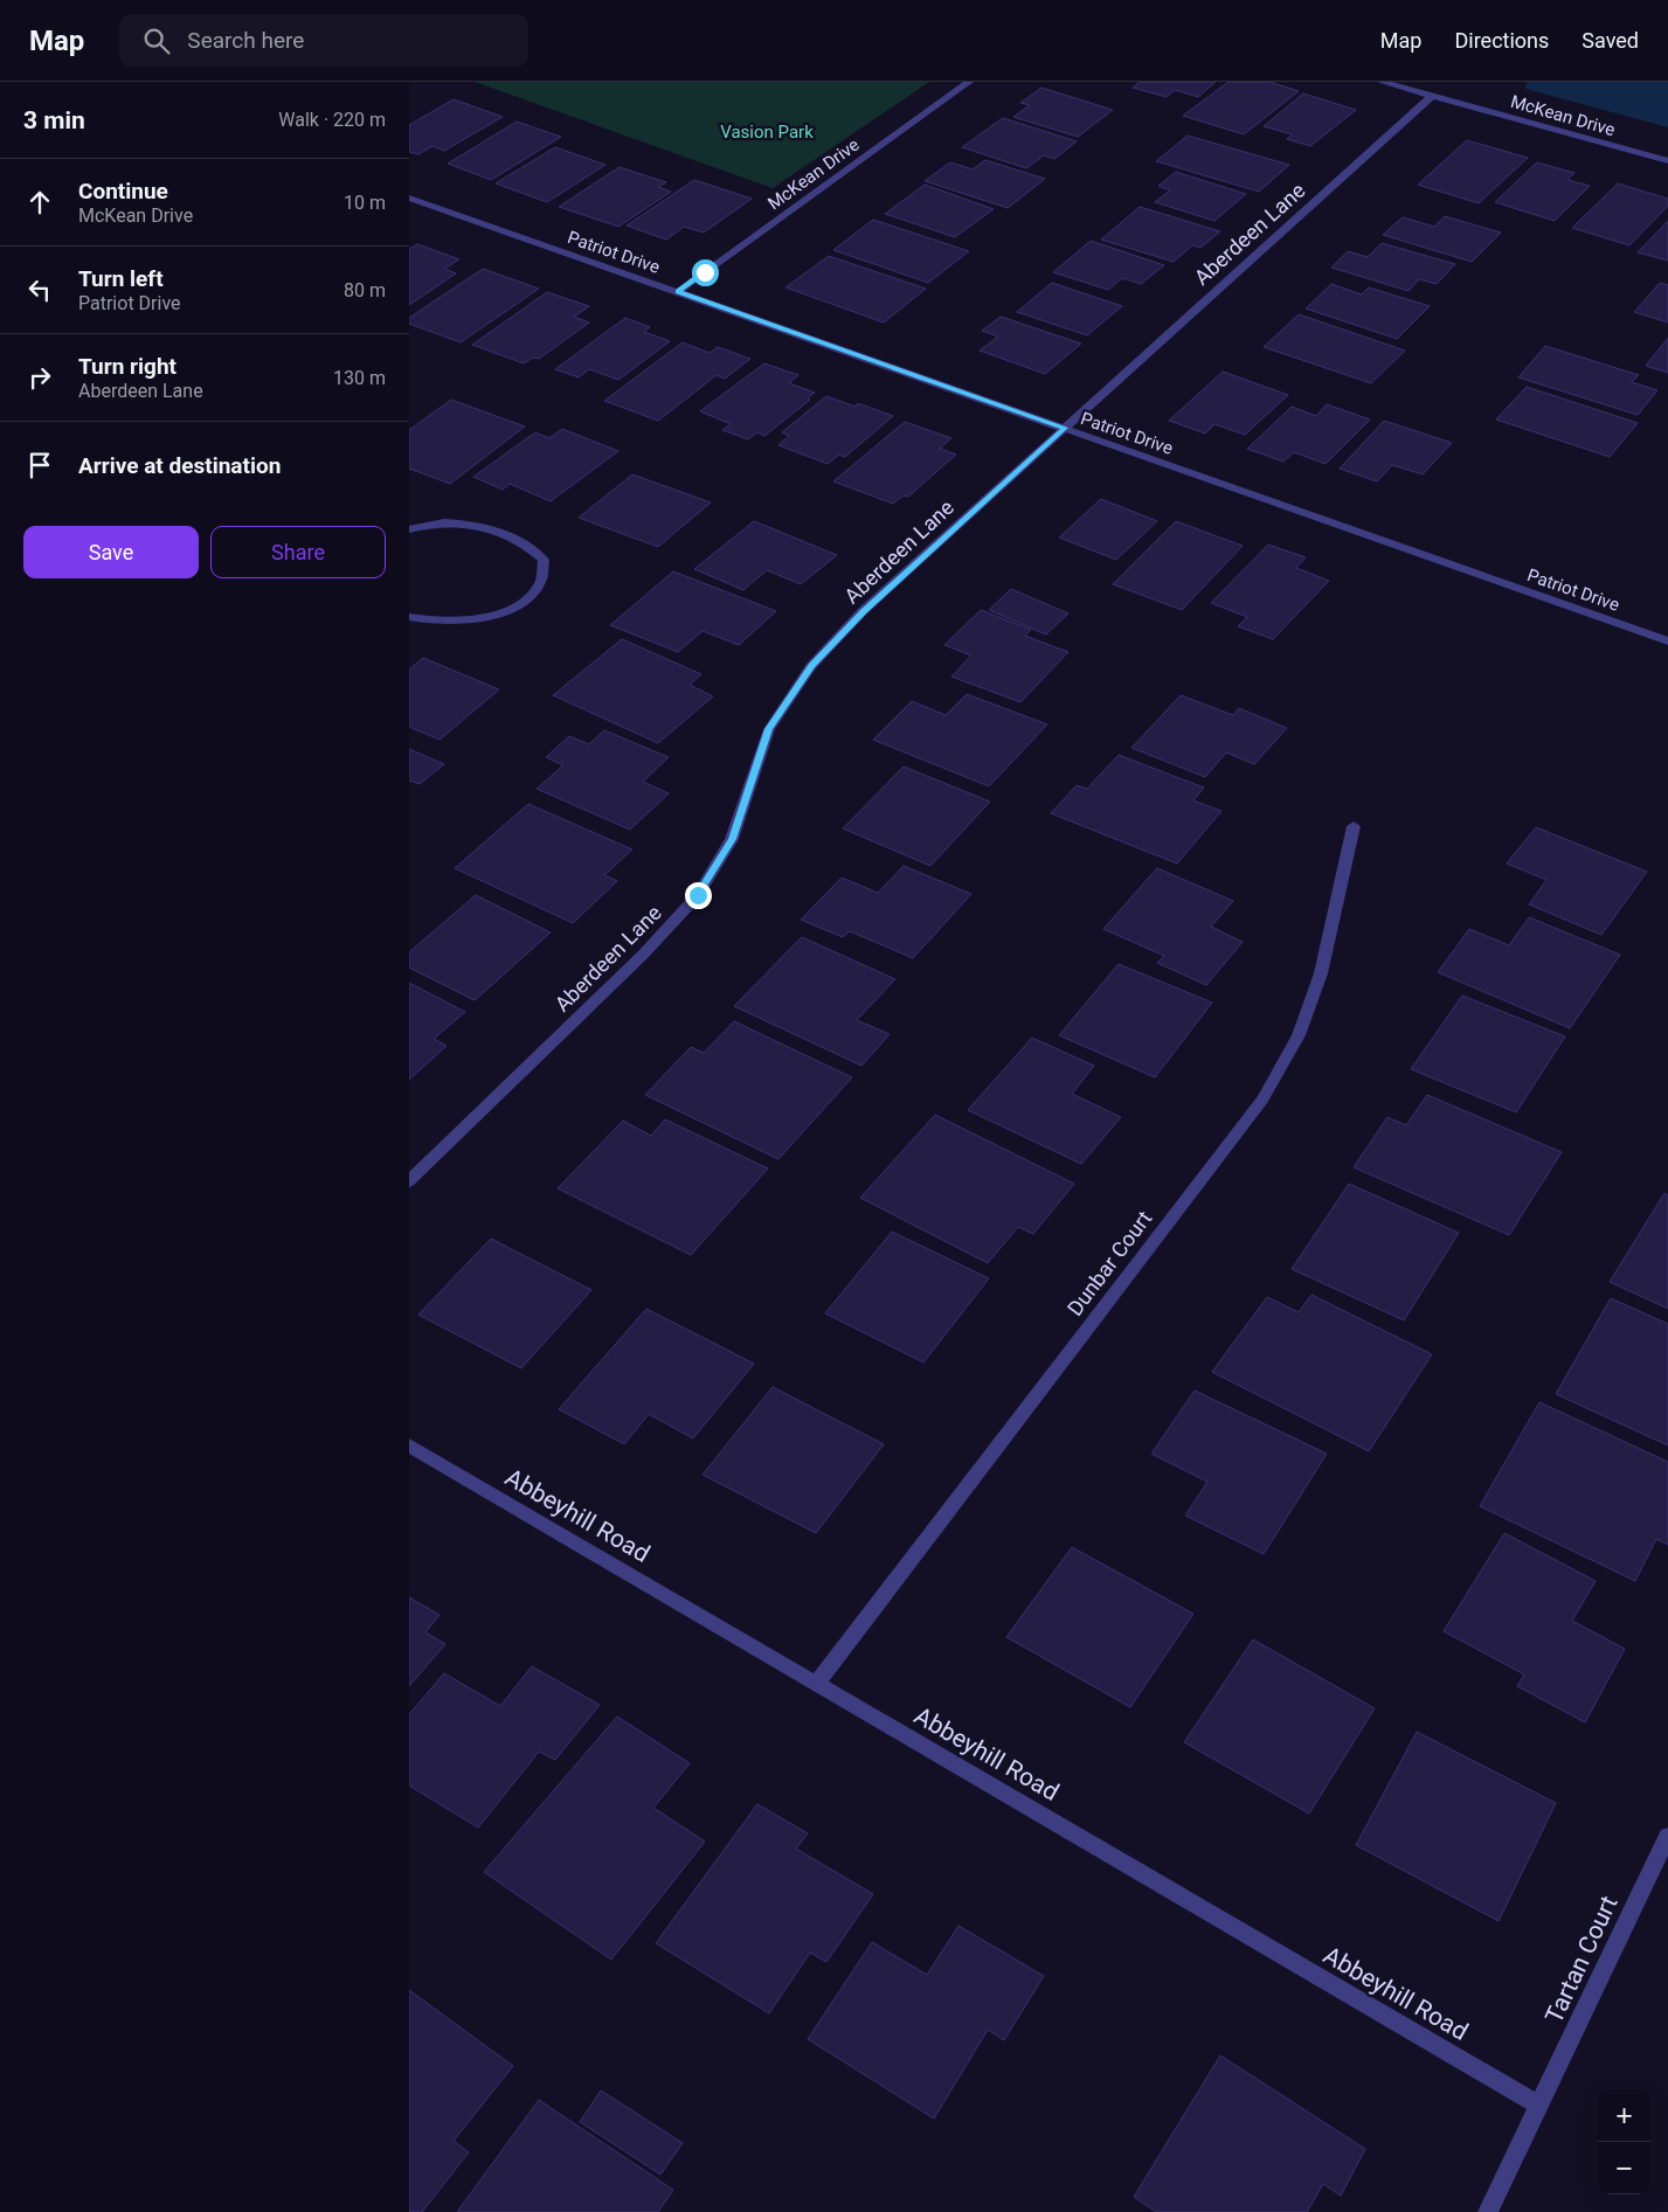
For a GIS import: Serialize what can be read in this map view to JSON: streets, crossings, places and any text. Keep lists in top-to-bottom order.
{
  "streets": {
    "street": [
      "McKean Drive",
      "Aberdeen Lane",
      "Patriot Drive",
      "Dunbar Court",
      "Abbeyhill Road",
      "Tartan Court"
    ]
  },
  "crossings": [
    ["McKean Drive", "Aberdeen Lane"],
    ["McKean Drive", "Patriot Drive"],
    ["Aberdeen Lane", "Patriot Drive"],
    ["Dunbar Court", "Abbeyhill Road"],
    ["Abbeyhill Road", "Tartan Court"]
  ],
  "parks": ["Vasion Park"],
  "page": {
    "header": "Map",
    "search": "Search here",
    "nav": ["Map", "Directions", "Saved"],
    "heading": ["3 min", "Walk · 220 m"],
    "list": [
      ["Continue", "McKean Drive", "10 m"],
      ["Turn left", "Patriot Drive", "80 m"],
      ["Turn right", "Aberdeen Lane", "130 m"],
      "Arrive at destination"
    ],
    "buttons": ["Save", "Share"],
    "map_buttons": ["+", "−"]
  }
}
